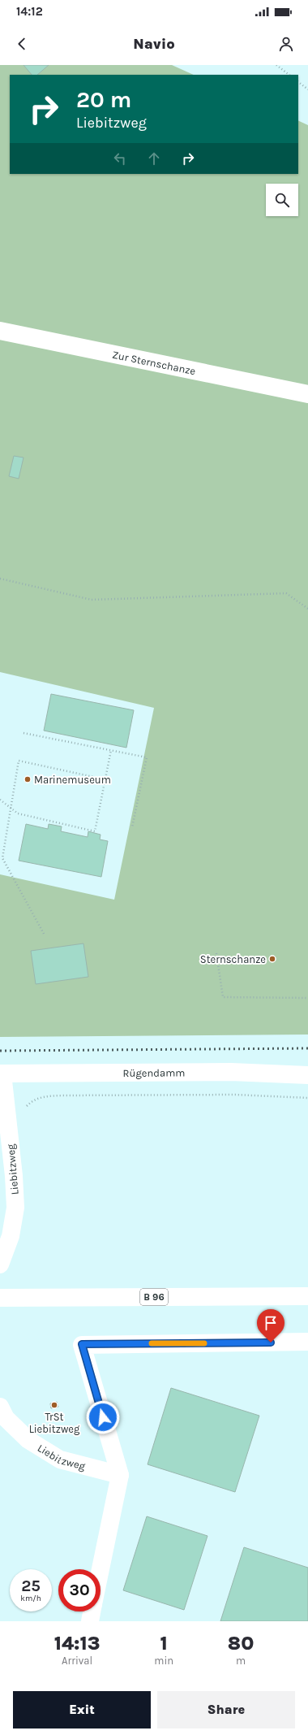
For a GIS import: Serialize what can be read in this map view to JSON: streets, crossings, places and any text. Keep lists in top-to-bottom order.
{
  "streets": {
    "main road": [
      "Zur Sternschanze",
      "Rügendamm",
      "Liebitzweg",
      "B 96"
    ]
  },
  "crossings": [
    ["Rügendamm", "Liebitzweg"]
  ],
  "places": ["Marinemuseum", "Sternschanze", "TrSt Liebitzweg"],
  "page": {
    "status": "14:12",
    "header": "Navio",
    "turn": ["20 m", "Liebitzweg"],
    "speed": "25 km/h",
    "limit": "30",
    "eta": [
      "14:13",
      "Arrival",
      "1",
      "min",
      "80",
      "m"
    ],
    "buttons": ["Exit", "Share"]
  }
}
